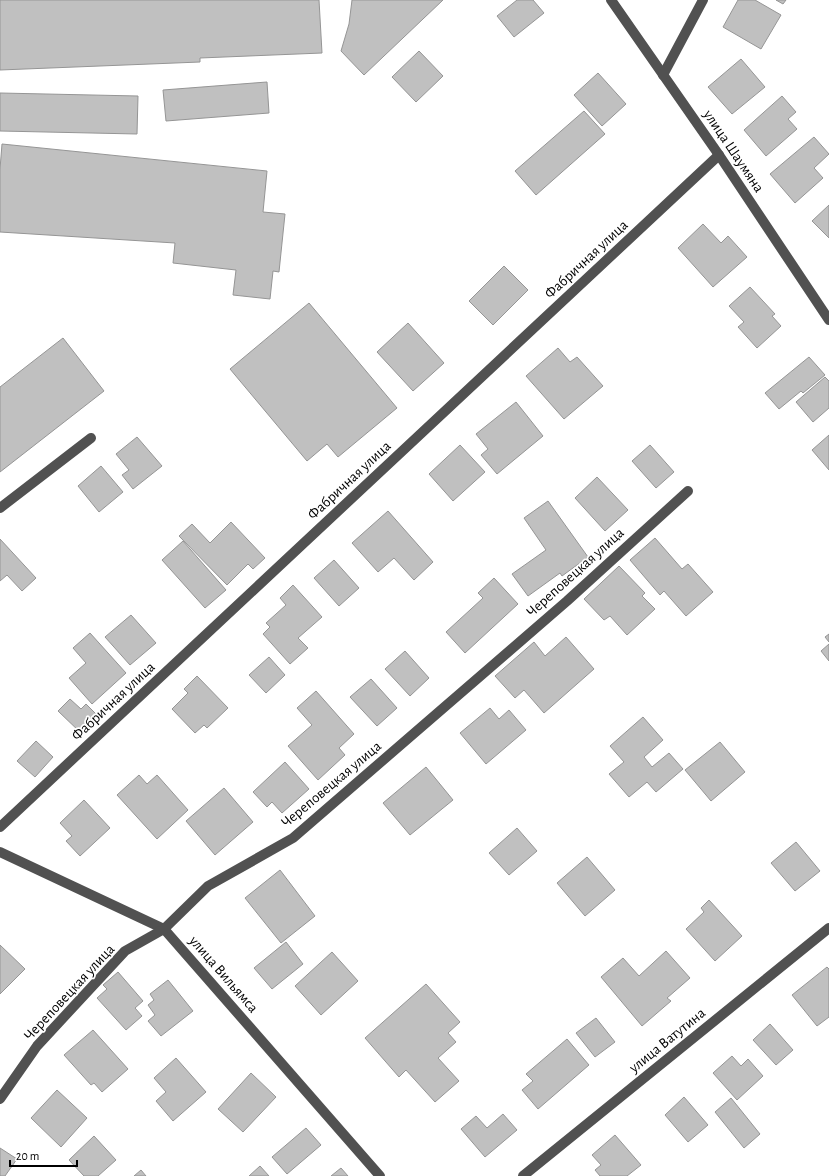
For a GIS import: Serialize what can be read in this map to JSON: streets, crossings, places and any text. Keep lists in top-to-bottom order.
{
  "streets": {
    "street": [
      "улица Шаумяна",
      "Фабричная улица",
      "Череповецкая улица",
      "улица Вильямса",
      "улица Ватутина"
    ]
  },
  "crossings": [
    ["улица Шаумяна", "Фабричная улица"],
    ["Череповецкая улица", "улица Вильямса"]
  ],
  "scale_bar": "20 m"
}
